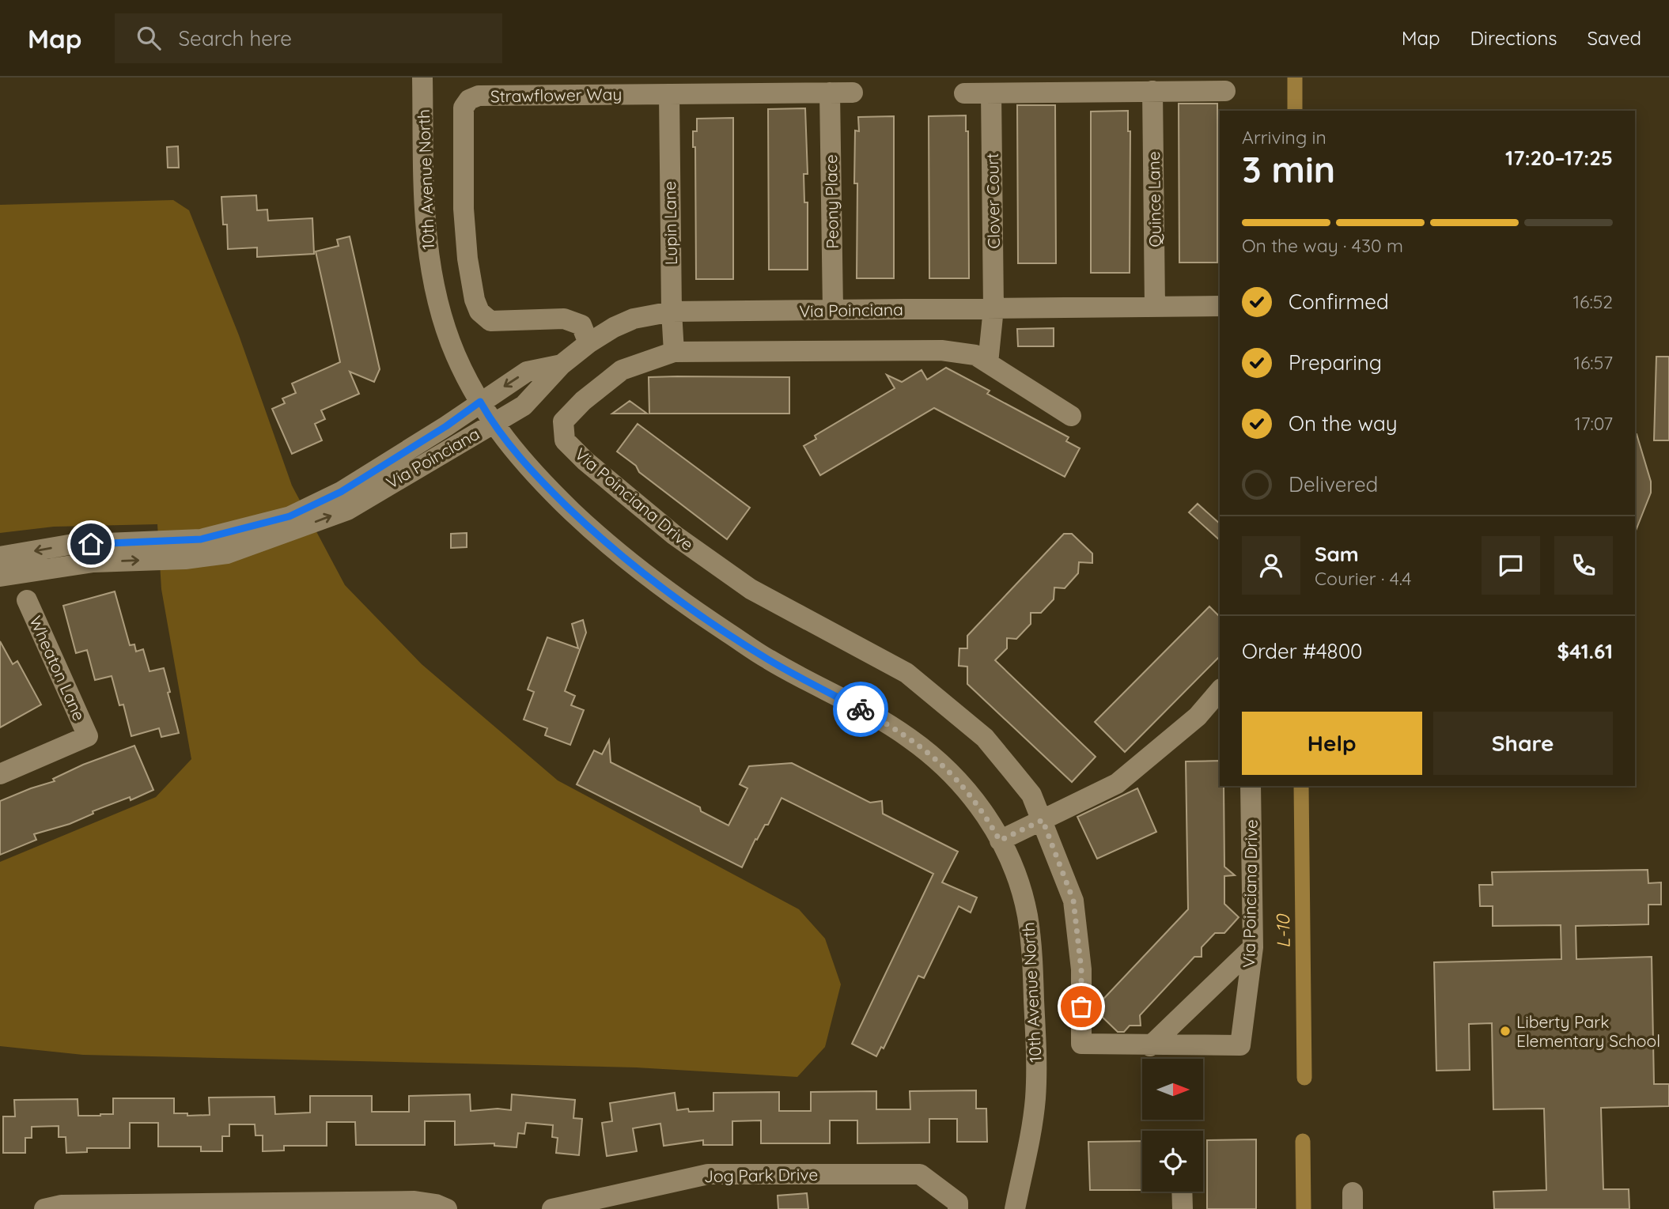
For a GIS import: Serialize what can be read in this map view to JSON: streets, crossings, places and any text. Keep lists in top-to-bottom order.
{
  "streets": {
    "street": [
      "Strawflower Way",
      "10th Avenue North",
      "Quince Lane",
      "Clover Court",
      "Peony Place",
      "Lupin Lane",
      "Via Poinciana",
      "Via Poinciana Drive",
      "Wheaton Lane",
      "Jog Park Drive"
    ]
  },
  "crossings": [
    ["Strawflower Way", "Peony Place"],
    ["Strawflower Way", "Lupin Lane"],
    ["Strawflower Way", "Via Poinciana"],
    ["10th Avenue North", "Via Poinciana"],
    ["Quince Lane", "Via Poinciana"],
    ["Clover Court", "Via Poinciana"],
    ["Peony Place", "Via Poinciana"],
    ["Lupin Lane", "Via Poinciana"],
    ["Lupin Lane", "Via Poinciana Drive"]
  ],
  "water": ["L-10"],
  "places": ["Liberty Park Elementary School"],
  "north": "right",
  "page": {
    "header": "Map",
    "search": "Search here",
    "nav": ["Map", "Directions", "Saved"],
    "heading": ["3 min", "Arriving in", "17:20–17:25"],
    "panel": [
      "Sam",
      "Courier · 4.4",
      "Order #4800",
      "$41.61"
    ],
    "bar": "On the way · 430 m",
    "list": [
      ["Confirmed", "16:52"],
      ["Preparing", "16:57"],
      ["On the way", "17:07"],
      "Delivered"
    ],
    "buttons": ["Help", "Share"]
  }
}
